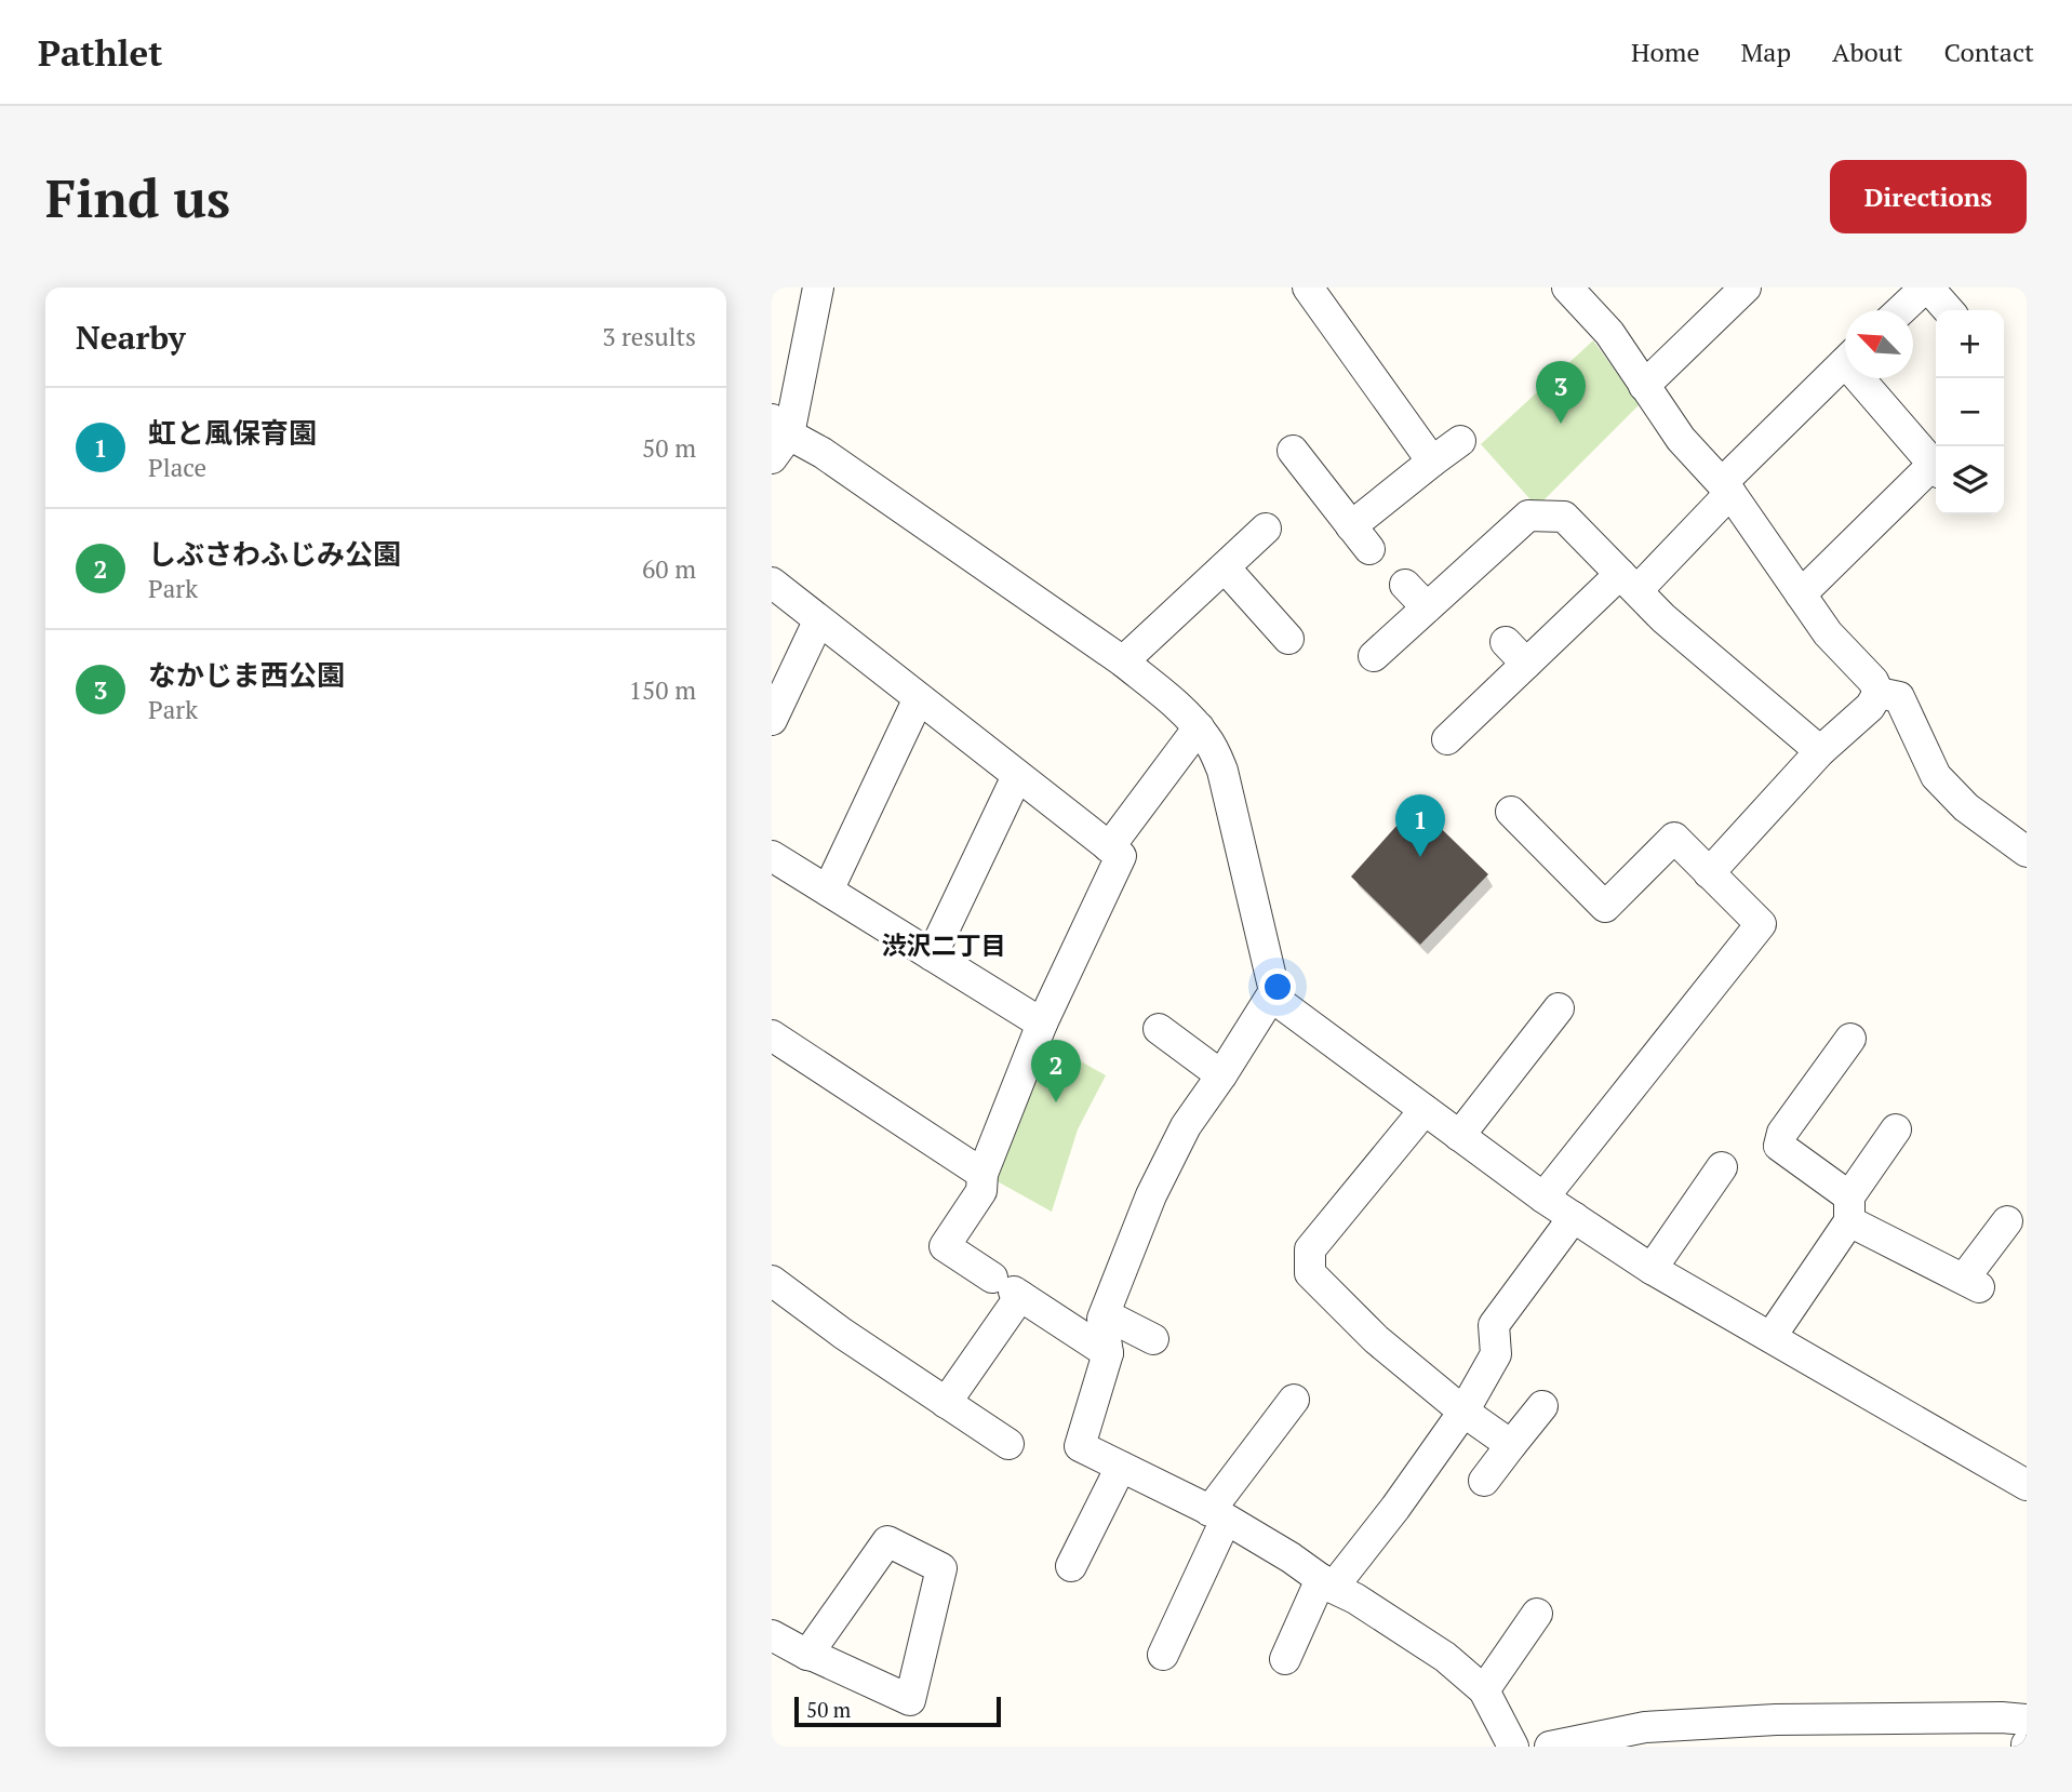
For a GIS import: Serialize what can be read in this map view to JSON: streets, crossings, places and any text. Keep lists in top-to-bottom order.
{
  "districts": ["渋沢二丁目"],
  "scale_bar": "50 m",
  "north": "top left",
  "page": {
    "header": "Pathlet",
    "nav": [
      "Home",
      "Map",
      "About",
      "Contact"
    ],
    "buttons": "Directions",
    "title": "Find us",
    "heading": ["Nearby", "3 results"],
    "map_buttons": ["+", "−"],
    "pins": ["3", "1", "2"],
    "list": [
      {
        "mark": "1",
        "name": "虹と風保育園",
        "note": "Place",
        "value": "50 m"
      },
      {
        "mark": "2",
        "name": "しぶさわふじみ公園",
        "note": "Park",
        "value": "60 m"
      },
      {
        "mark": "3",
        "name": "なかじま西公園",
        "note": "Park",
        "value": "150 m"
      }
    ],
    "scale": "50 m"
  }
}
